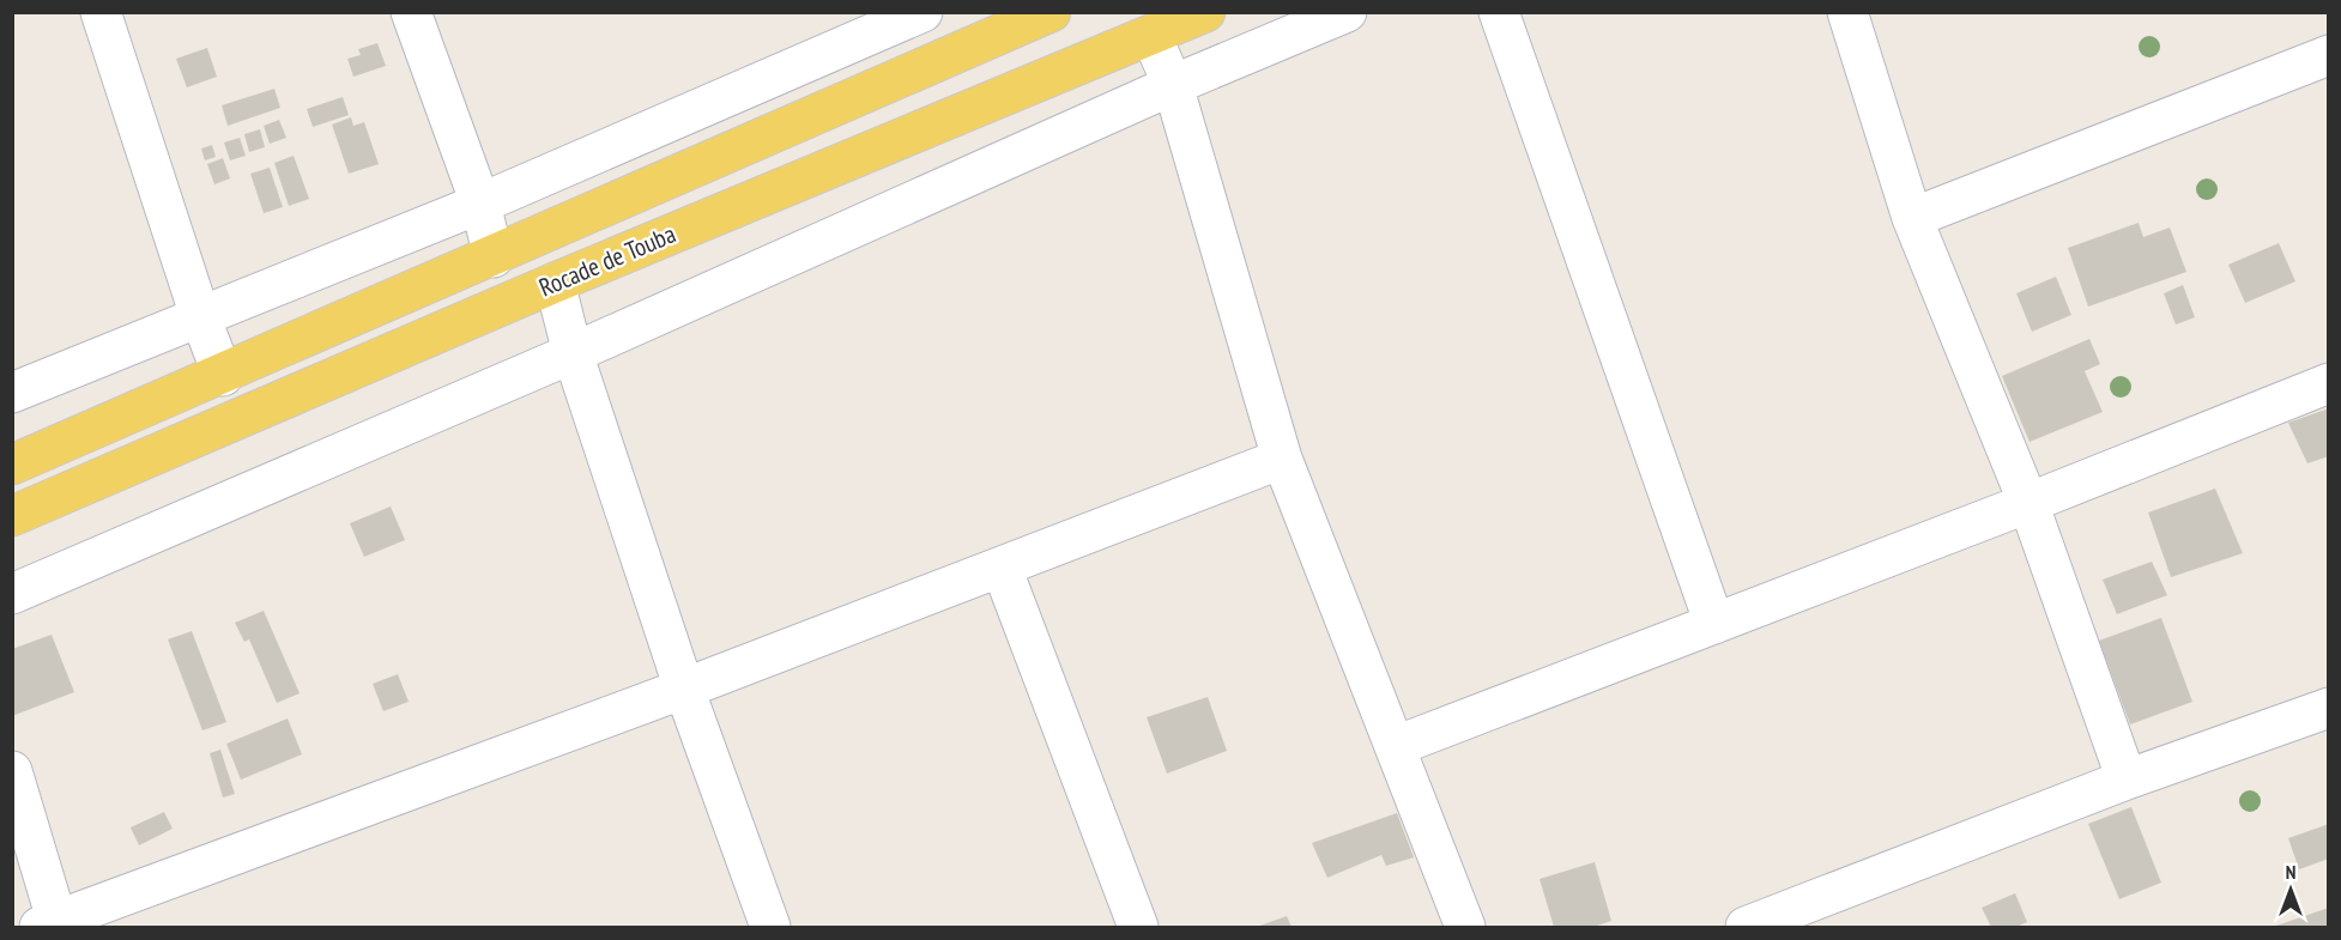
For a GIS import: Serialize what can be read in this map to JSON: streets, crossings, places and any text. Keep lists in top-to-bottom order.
{
  "streets": {
    "main road": ["Rocade de Touba"]
  },
  "north": "top"
}
